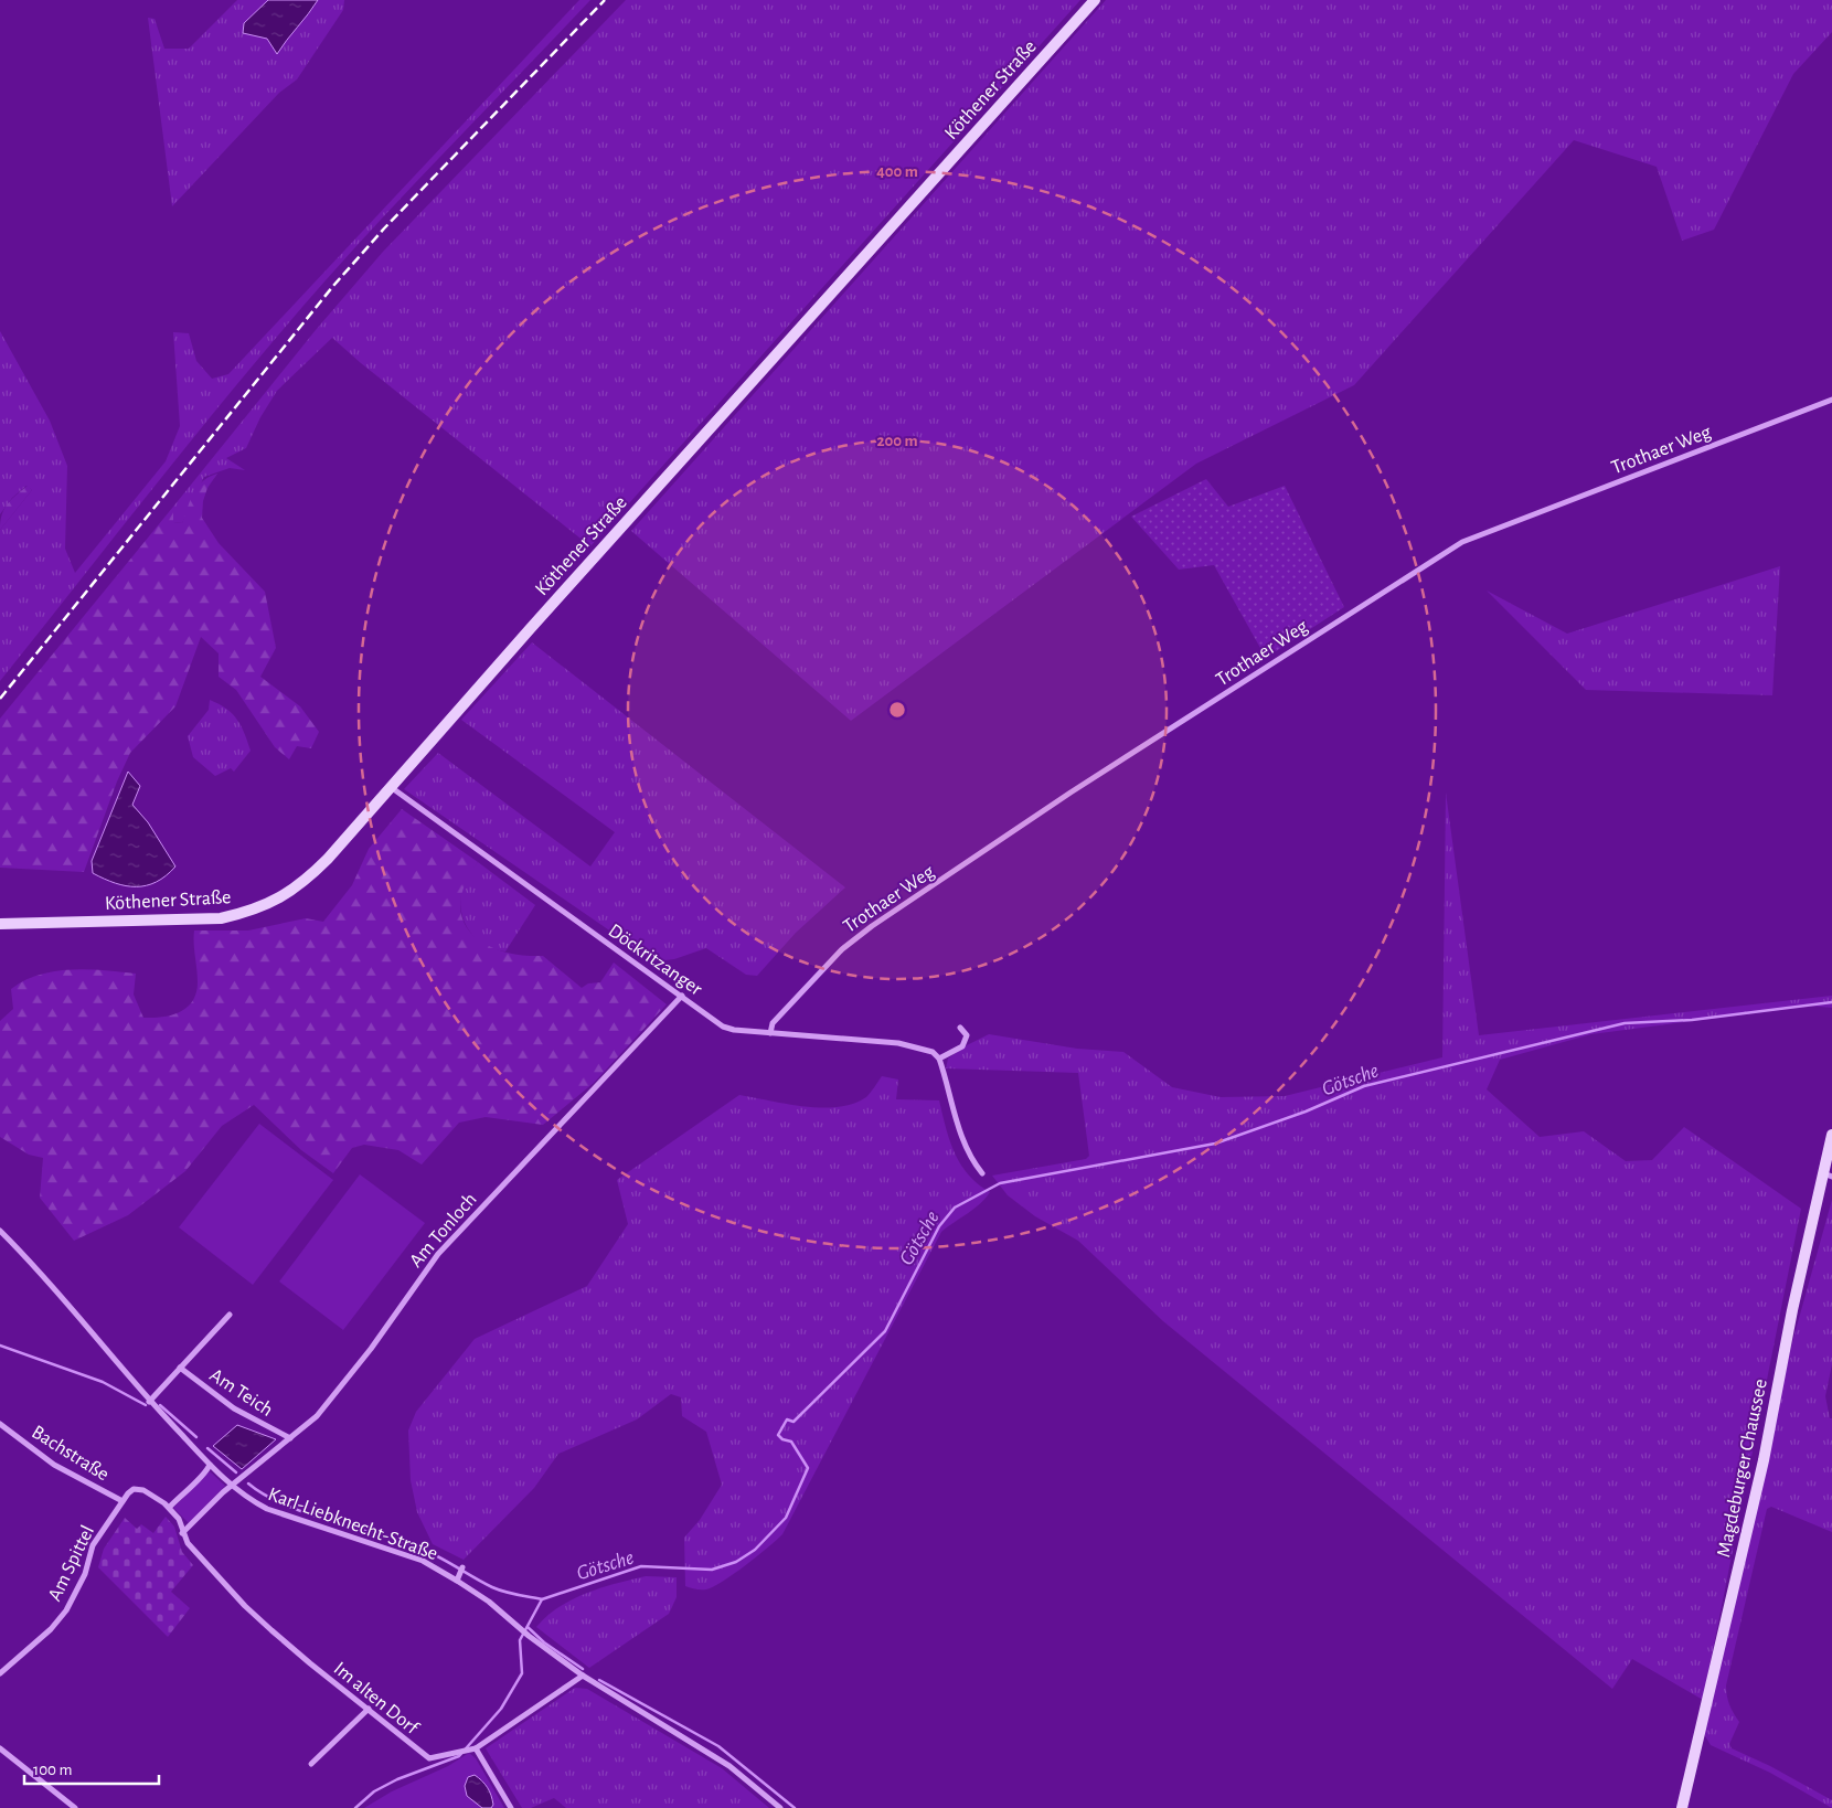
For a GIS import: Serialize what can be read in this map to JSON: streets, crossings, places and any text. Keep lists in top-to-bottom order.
{
  "streets": {
    "main road": ["Köthener Straße", "Magdeburger Chaussee"],
    "street": [
      "Trothaer Weg",
      "Döckritzanger",
      "Am Tonloch",
      "Am Teich",
      "Bachstraße",
      "Karl-Liebknecht-Straße",
      "Am Spittel",
      "Im alten Dorf"
    ]
  },
  "crossings": [
    ["Köthener Straße", "Döckritzanger"],
    ["Trothaer Weg", "Döckritzanger"],
    ["Döckritzanger", "Am Tonloch"],
    ["Am Tonloch", "Am Teich"],
    ["Am Tonloch", "Karl-Liebknecht-Straße"],
    ["Am Tonloch", "Im alten Dorf"],
    ["Bachstraße", "Am Spittel"],
    ["Karl-Liebknecht-Straße", "Im alten Dorf"]
  ],
  "water": ["Götsche"],
  "scale_bar": "100 m",
  "rings": ["400 m", "200 m"]
}
